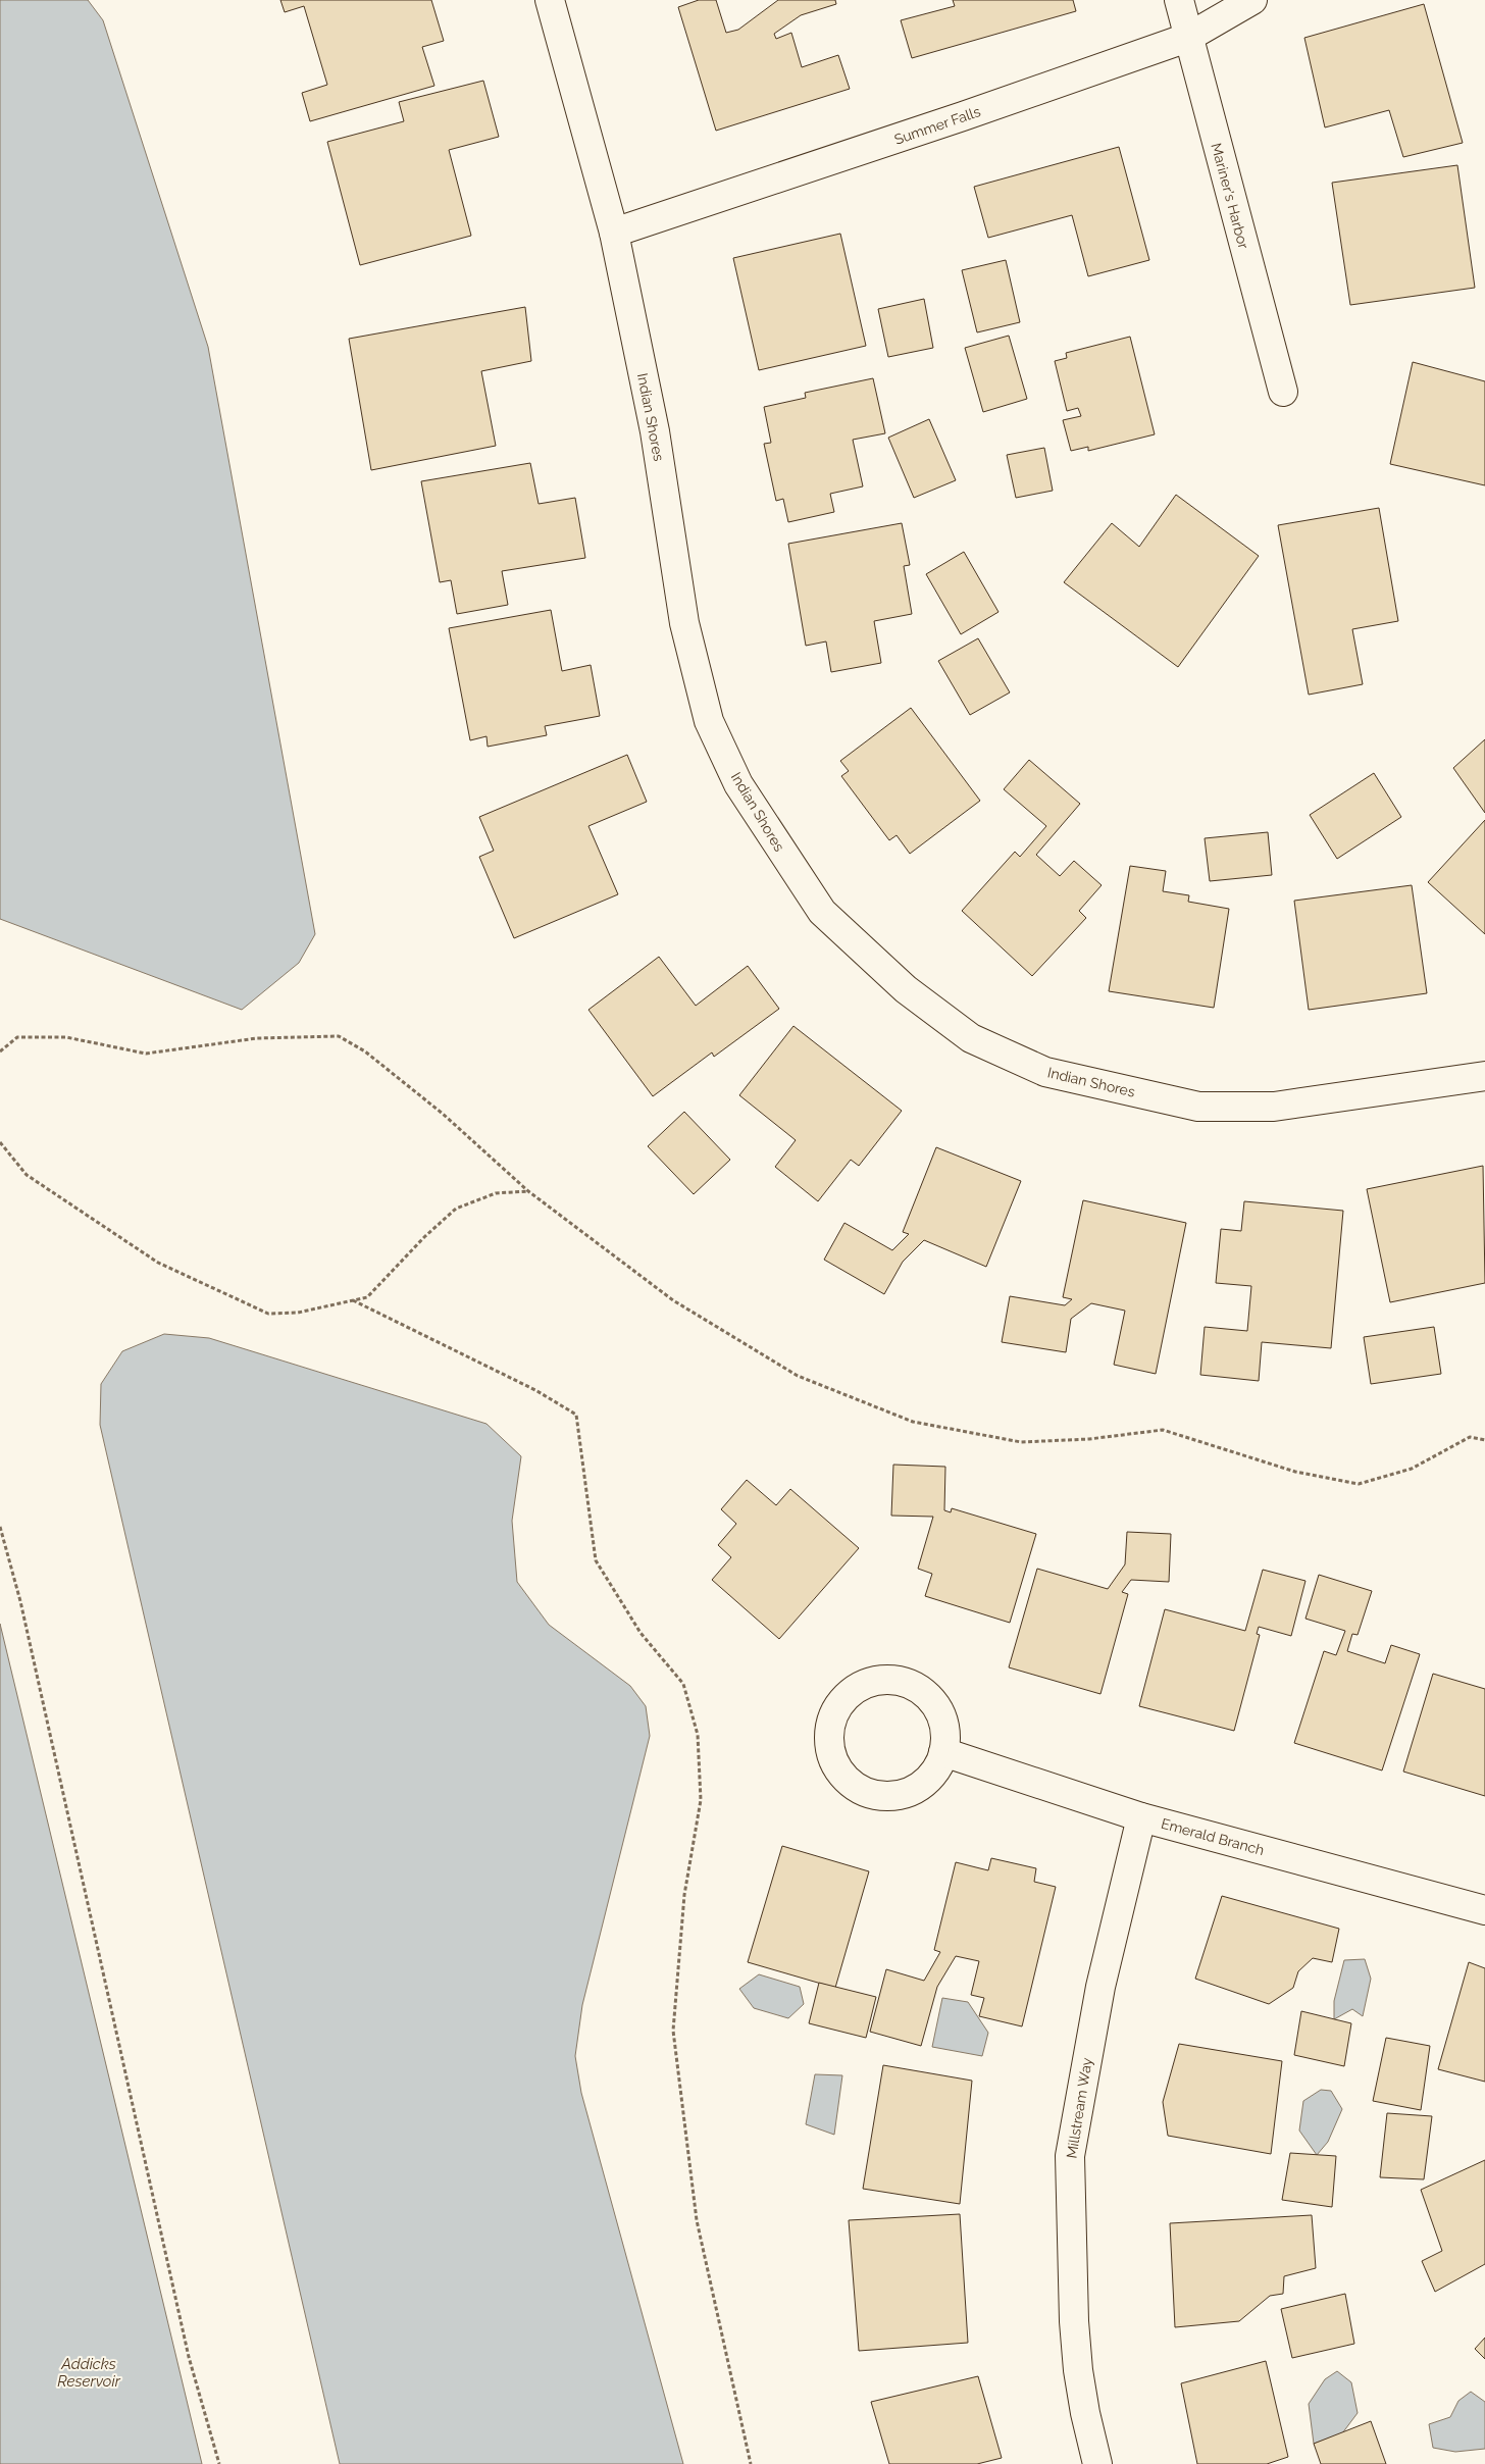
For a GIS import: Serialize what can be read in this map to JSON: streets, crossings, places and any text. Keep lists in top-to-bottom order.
{
  "streets": {
    "street": [
      "Summer Falls",
      "Mariner's Harbor",
      "Indian Shores",
      "Emerald Branch",
      "Millstream Way"
    ]
  },
  "crossings": [
    ["Summer Falls", "Mariner's Harbor"],
    ["Summer Falls", "Indian Shores"],
    ["Emerald Branch", "Millstream Way"]
  ],
  "water": ["Addicks Reservoir"]
}
